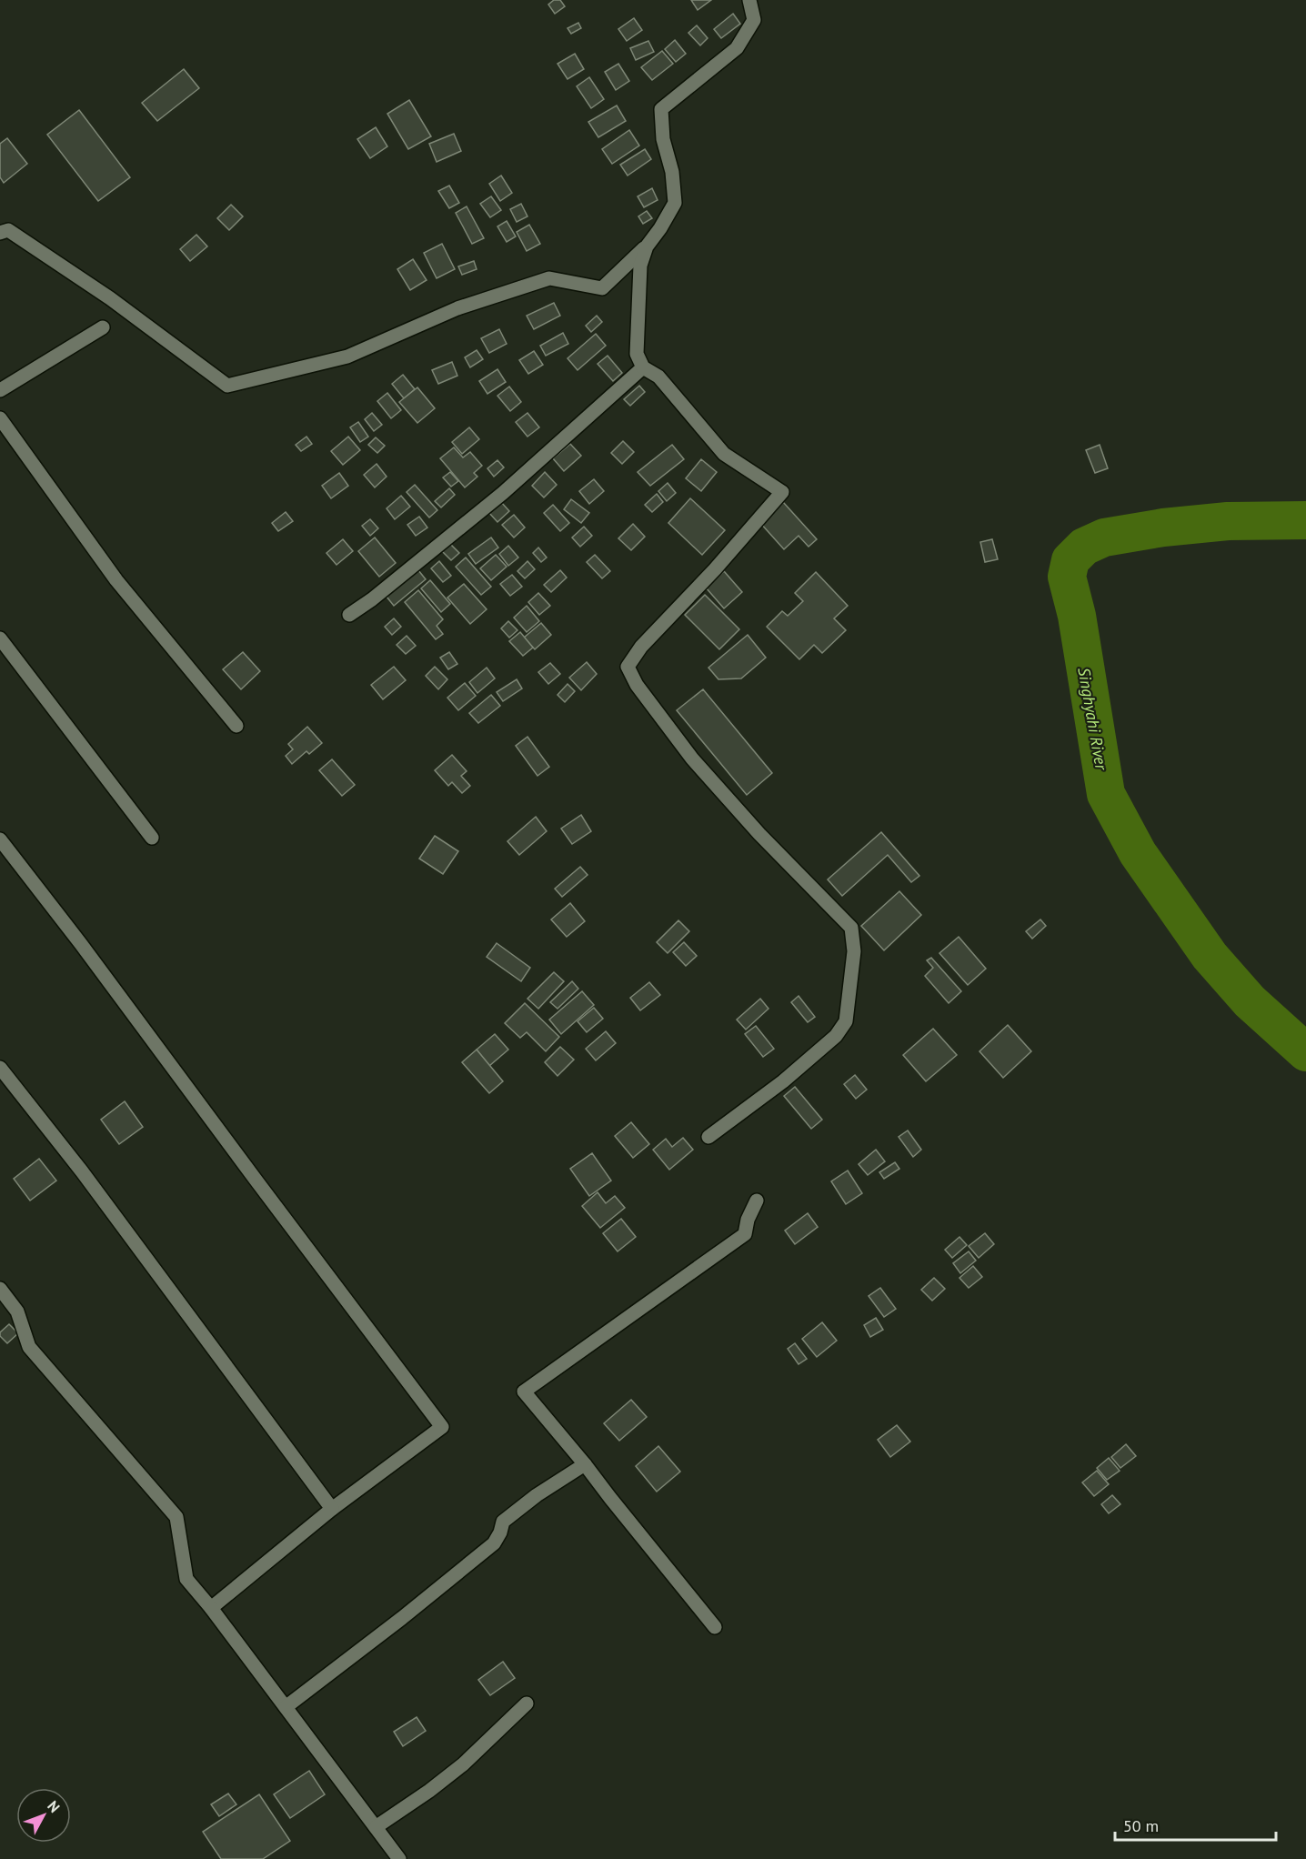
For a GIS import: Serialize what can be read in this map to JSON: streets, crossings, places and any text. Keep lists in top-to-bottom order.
{
  "water": ["Singhyahi River"],
  "scale_bar": "50 m",
  "north": "top right"
}
